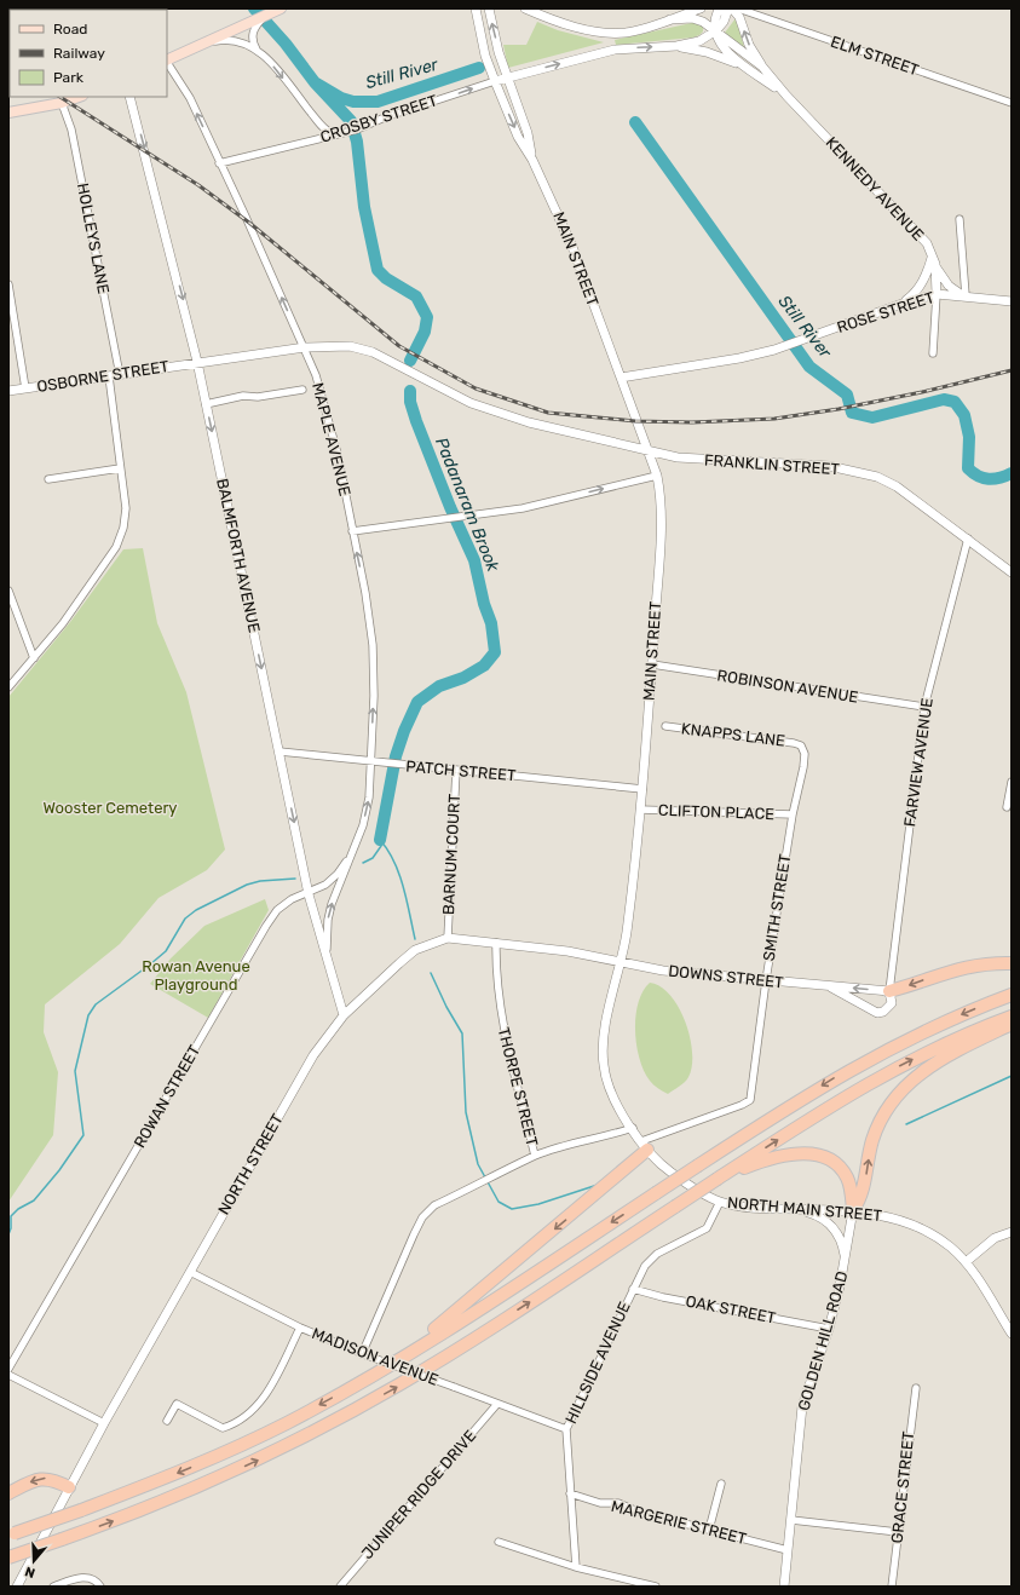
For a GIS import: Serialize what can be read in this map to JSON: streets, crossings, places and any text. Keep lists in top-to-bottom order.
{
  "streets": {
    "main road": [
      "CROSBY STREET",
      "KENNEDY AVENUE",
      "MAIN STREET",
      "ROSE STREET",
      "OSBORNE STREET",
      "FRANKLIN STREET",
      "BALMFORTH AVENUE",
      "DOWNS STREET",
      "NORTH STREET",
      "NORTH MAIN STREET",
      "GOLDEN HILL ROAD"
    ],
    "street": [
      "ELM STREET",
      "HOLLEYS LANE",
      "MAPLE AVENUE",
      "ROBINSON AVENUE",
      "KNAPPS LANE",
      "FARVIEW AVENUE",
      "PATCH STREET",
      "CLIFTON PLACE",
      "BARNUM COURT",
      "SMITH STREET",
      "THORPE STREET",
      "ROWAN STREET",
      "OAK STREET",
      "MADISON AVENUE",
      "HILLSIDE AVENUE",
      "GRACE STREET",
      "JUNIPER RIDGE DRIVE",
      "MARGERIE STREET"
    ]
  },
  "crossings": [
    ["CROSBY STREET", "MAIN STREET"],
    ["CROSBY STREET", "MAPLE AVENUE"],
    ["KENNEDY AVENUE", "ROSE STREET"],
    ["HOLLEYS LANE", "OSBORNE STREET"],
    ["MAIN STREET", "ROSE STREET"],
    ["MAIN STREET", "FRANKLIN STREET"],
    ["MAIN STREET", "ROBINSON AVENUE"],
    ["MAIN STREET", "PATCH STREET"],
    ["MAIN STREET", "CLIFTON PLACE"],
    ["MAIN STREET", "SMITH STREET"],
    ["MAIN STREET", "DOWNS STREET"],
    ["MAIN STREET", "NORTH STREET"],
    ["MAIN STREET", "NORTH MAIN STREET"],
    ["OSBORNE STREET", "MAPLE AVENUE"],
    ["OSBORNE STREET", "FRANKLIN STREET"],
    ["OSBORNE STREET", "BALMFORTH AVENUE"],
    ["MAPLE AVENUE", "FRANKLIN STREET"],
    ["MAPLE AVENUE", "PATCH STREET"],
    ["MAPLE AVENUE", "ROWAN STREET"],
    ["FRANKLIN STREET", "FARVIEW AVENUE"],
    ["BALMFORTH AVENUE", "PATCH STREET"],
    ["BALMFORTH AVENUE", "ROWAN STREET"],
    ["BALMFORTH AVENUE", "NORTH STREET"],
    ["ROBINSON AVENUE", "FARVIEW AVENUE"],
    ["KNAPPS LANE", "SMITH STREET"],
    ["FARVIEW AVENUE", "DOWNS STREET"],
    ["PATCH STREET", "BARNUM COURT"],
    ["PATCH STREET", "ROWAN STREET"],
    ["CLIFTON PLACE", "SMITH STREET"],
    ["BARNUM COURT", "NORTH STREET"],
    ["SMITH STREET", "DOWNS STREET"],
    ["SMITH STREET", "NORTH MAIN STREET"],
    ["DOWNS STREET", "NORTH STREET"],
    ["THORPE STREET", "NORTH STREET"],
    ["THORPE STREET", "MADISON AVENUE"],
    ["NORTH STREET", "MADISON AVENUE"],
    ["NORTH MAIN STREET", "GOLDEN HILL ROAD"],
    ["NORTH MAIN STREET", "HILLSIDE AVENUE"],
    ["OAK STREET", "GOLDEN HILL ROAD"],
    ["OAK STREET", "HILLSIDE AVENUE"],
    ["GOLDEN HILL ROAD", "MARGERIE STREET"],
    ["MADISON AVENUE", "HILLSIDE AVENUE"],
    ["MADISON AVENUE", "JUNIPER RIDGE DRIVE"],
    ["HILLSIDE AVENUE", "MARGERIE STREET"]
  ],
  "one_way": ["CROSBY STREET", "MAPLE AVENUE", "BALMFORTH AVENUE"],
  "water": ["Still River", "Padanaram Brook"],
  "parks": ["Wooster Cemetery", "Rowan Avenue Playground"],
  "legend": ["Road", "Railway", "Park"],
  "north": "bottom"
}
